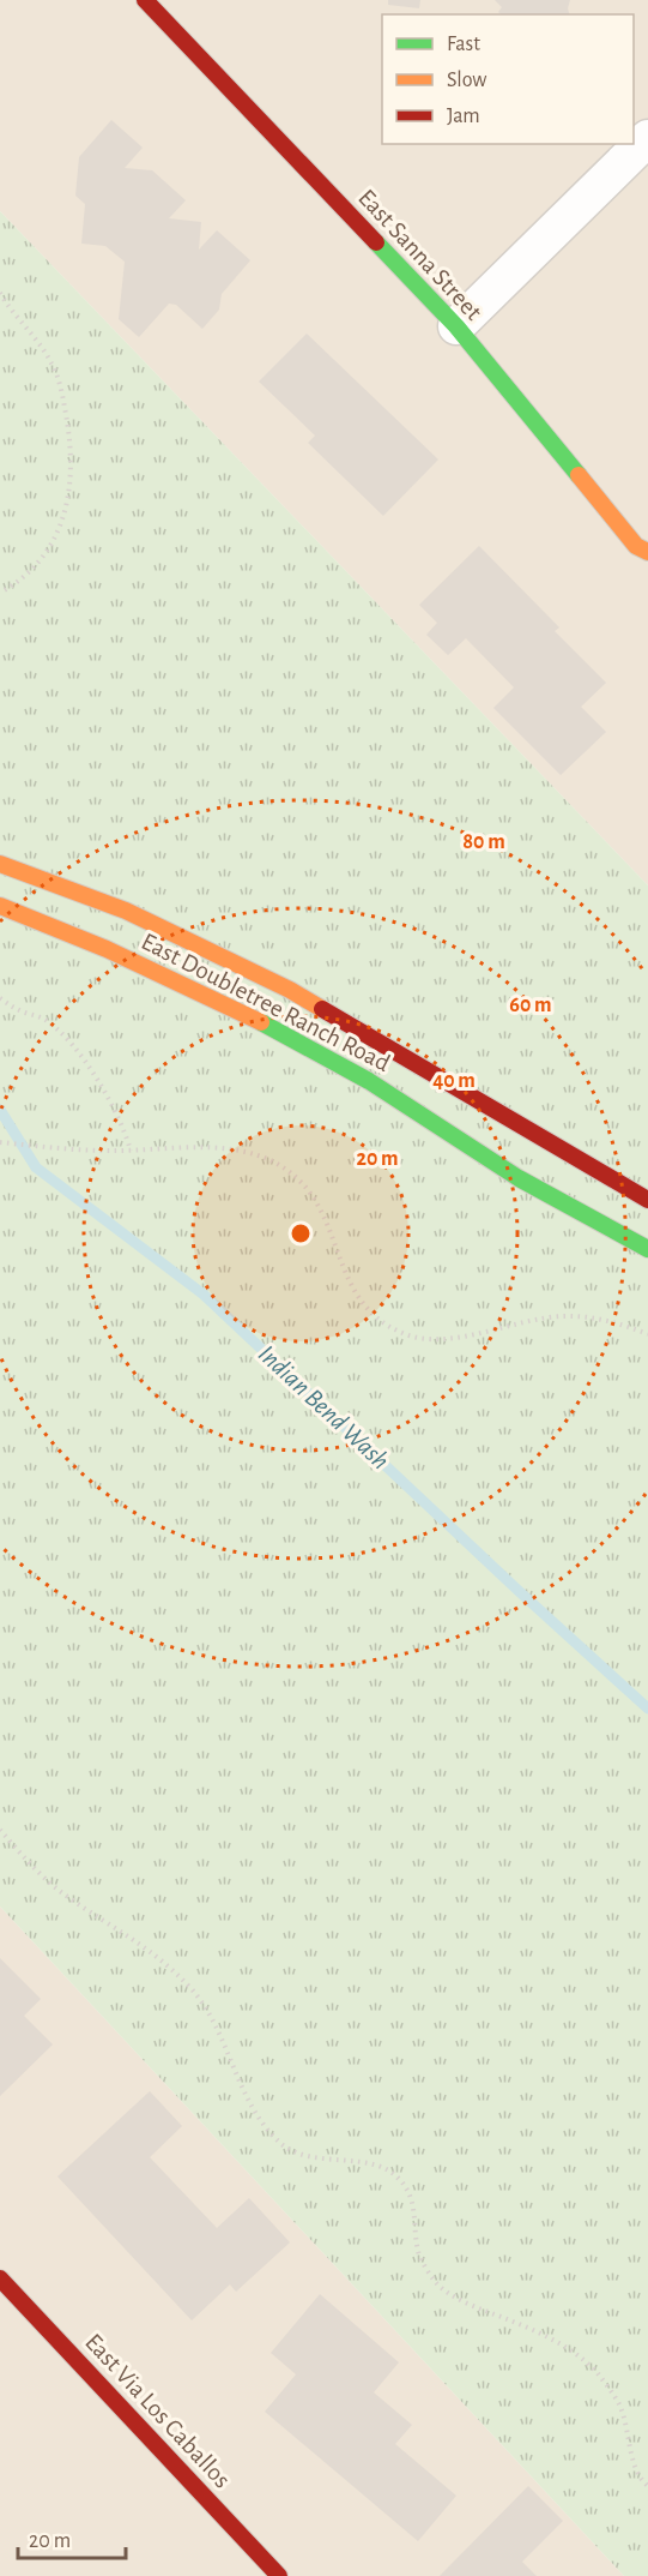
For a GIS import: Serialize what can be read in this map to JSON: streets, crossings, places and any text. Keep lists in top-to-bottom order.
{
  "streets": {
    "main road": ["East Sanna Street", "East Doubletree Ranch Road", "East Via Los Caballos"]
  },
  "water": ["Indian Bend Wash"],
  "legend": ["Fast", "Slow", "Jam"],
  "scale_bar": "20 m",
  "rings": [
    "80 m",
    "60 m",
    "40 m",
    "20 m"
  ]
}
